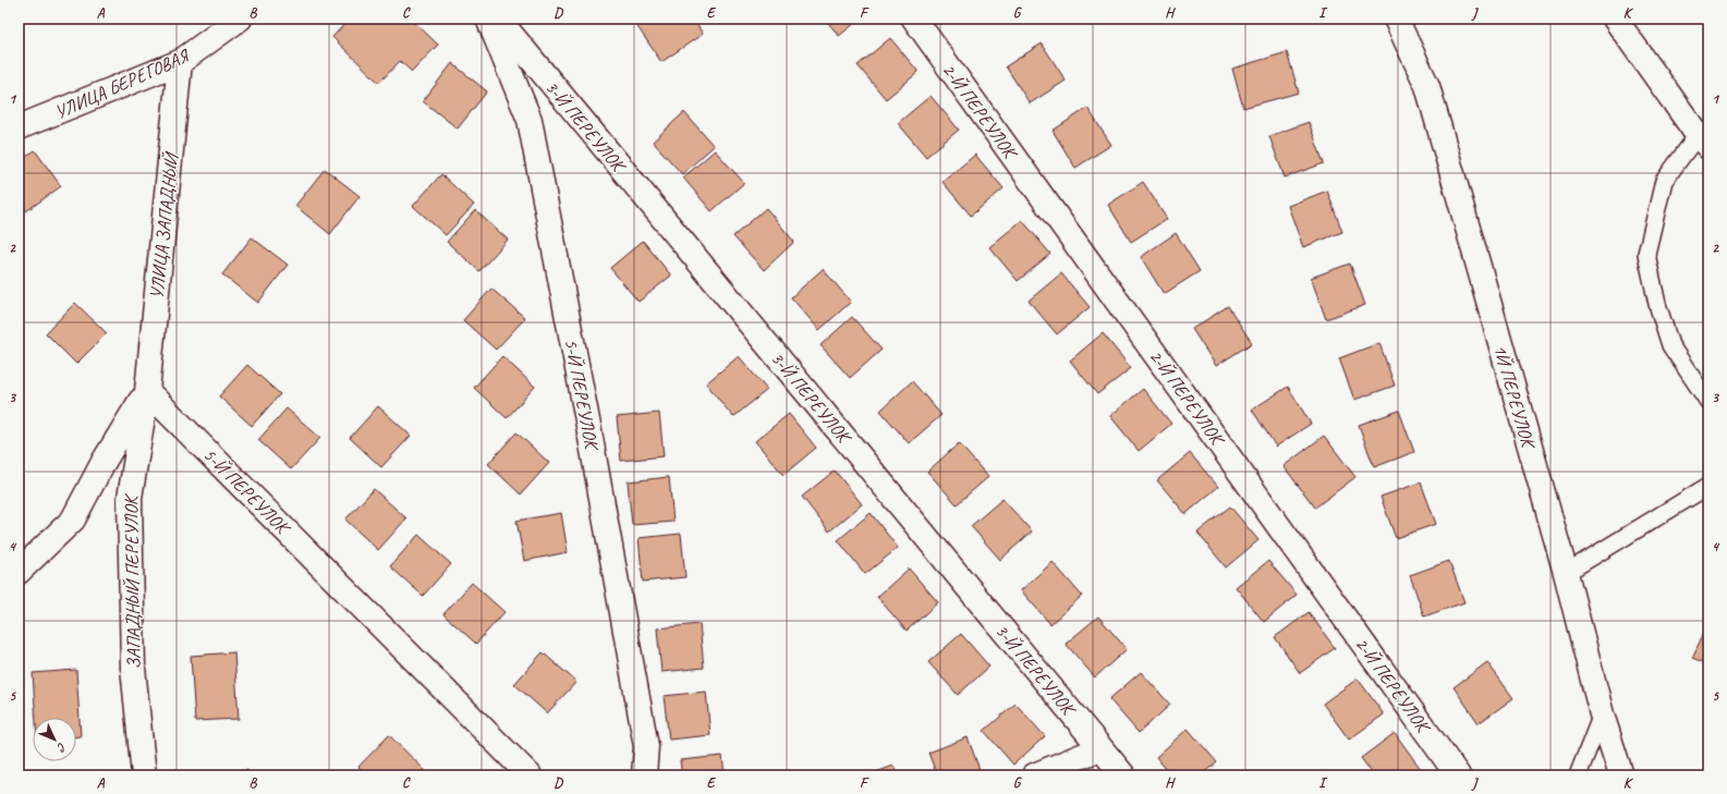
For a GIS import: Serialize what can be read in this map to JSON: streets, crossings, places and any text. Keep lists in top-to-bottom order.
{
  "streets": {
    "street": [
      "УЛИЦА БЕРЕГОВАЯ",
      "2-Й ПЕРЕУЛОК",
      "3-Й ПЕРЕУЛОК",
      "УЛИЦА ЗАПАДНЫЙ",
      "5-Й ПЕРЕУЛОК",
      "1Й ПЕРЕУЛОК",
      "ЗАПАДНЫЙ ПЕРЕУЛОК"
    ]
  },
  "crossings": [
    ["УЛИЦА БЕРЕГОВАЯ", "УЛИЦА ЗАПАДНЫЙ"],
    ["УЛИЦА ЗАПАДНЫЙ", "5-Й ПЕРЕУЛОК"],
    ["УЛИЦА ЗАПАДНЫЙ", "ЗАПАДНЫЙ ПЕРЕУЛОК"],
    ["5-Й ПЕРЕУЛОК", "ЗАПАДНЫЙ ПЕРЕУЛОК"]
  ],
  "north": "bottom right",
  "grid": {
    "columns": [
      "A",
      "B",
      "C",
      "D",
      "E",
      "F",
      "G",
      "H",
      "I",
      "J",
      "K"
    ],
    "rows": [
      "1",
      "2",
      "3",
      "4",
      "5"
    ]
  }
}
